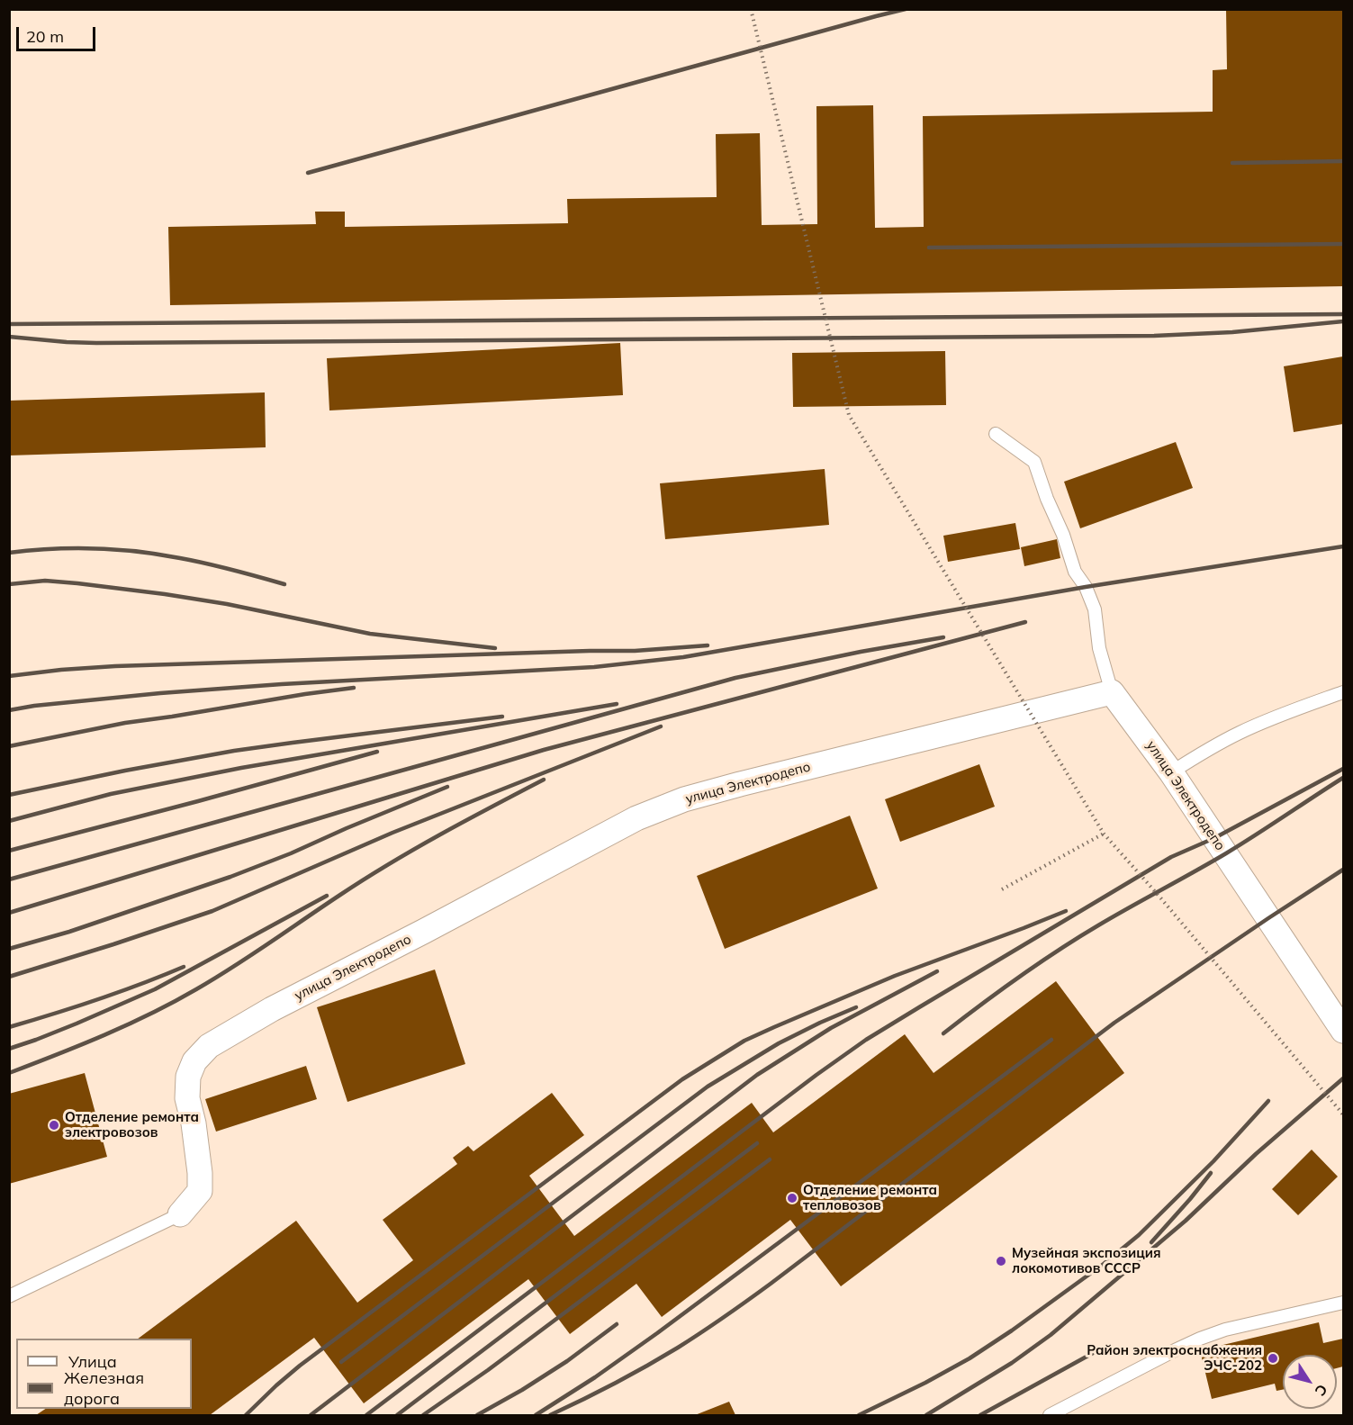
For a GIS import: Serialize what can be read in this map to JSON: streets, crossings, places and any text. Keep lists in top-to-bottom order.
{
  "streets": {
    "street": ["улица Электродепо"]
  },
  "places": [
    "Отделение ремонта электровозов",
    "Отделение ремонта тепловозов",
    "Музейная экспозиция локомотивов СССР",
    "Район электроснабжения ЭЧС-202"
  ],
  "legend": ["Улица", "Железная дорога"],
  "scale_bar": "20 m",
  "north": "bottom right"
}
